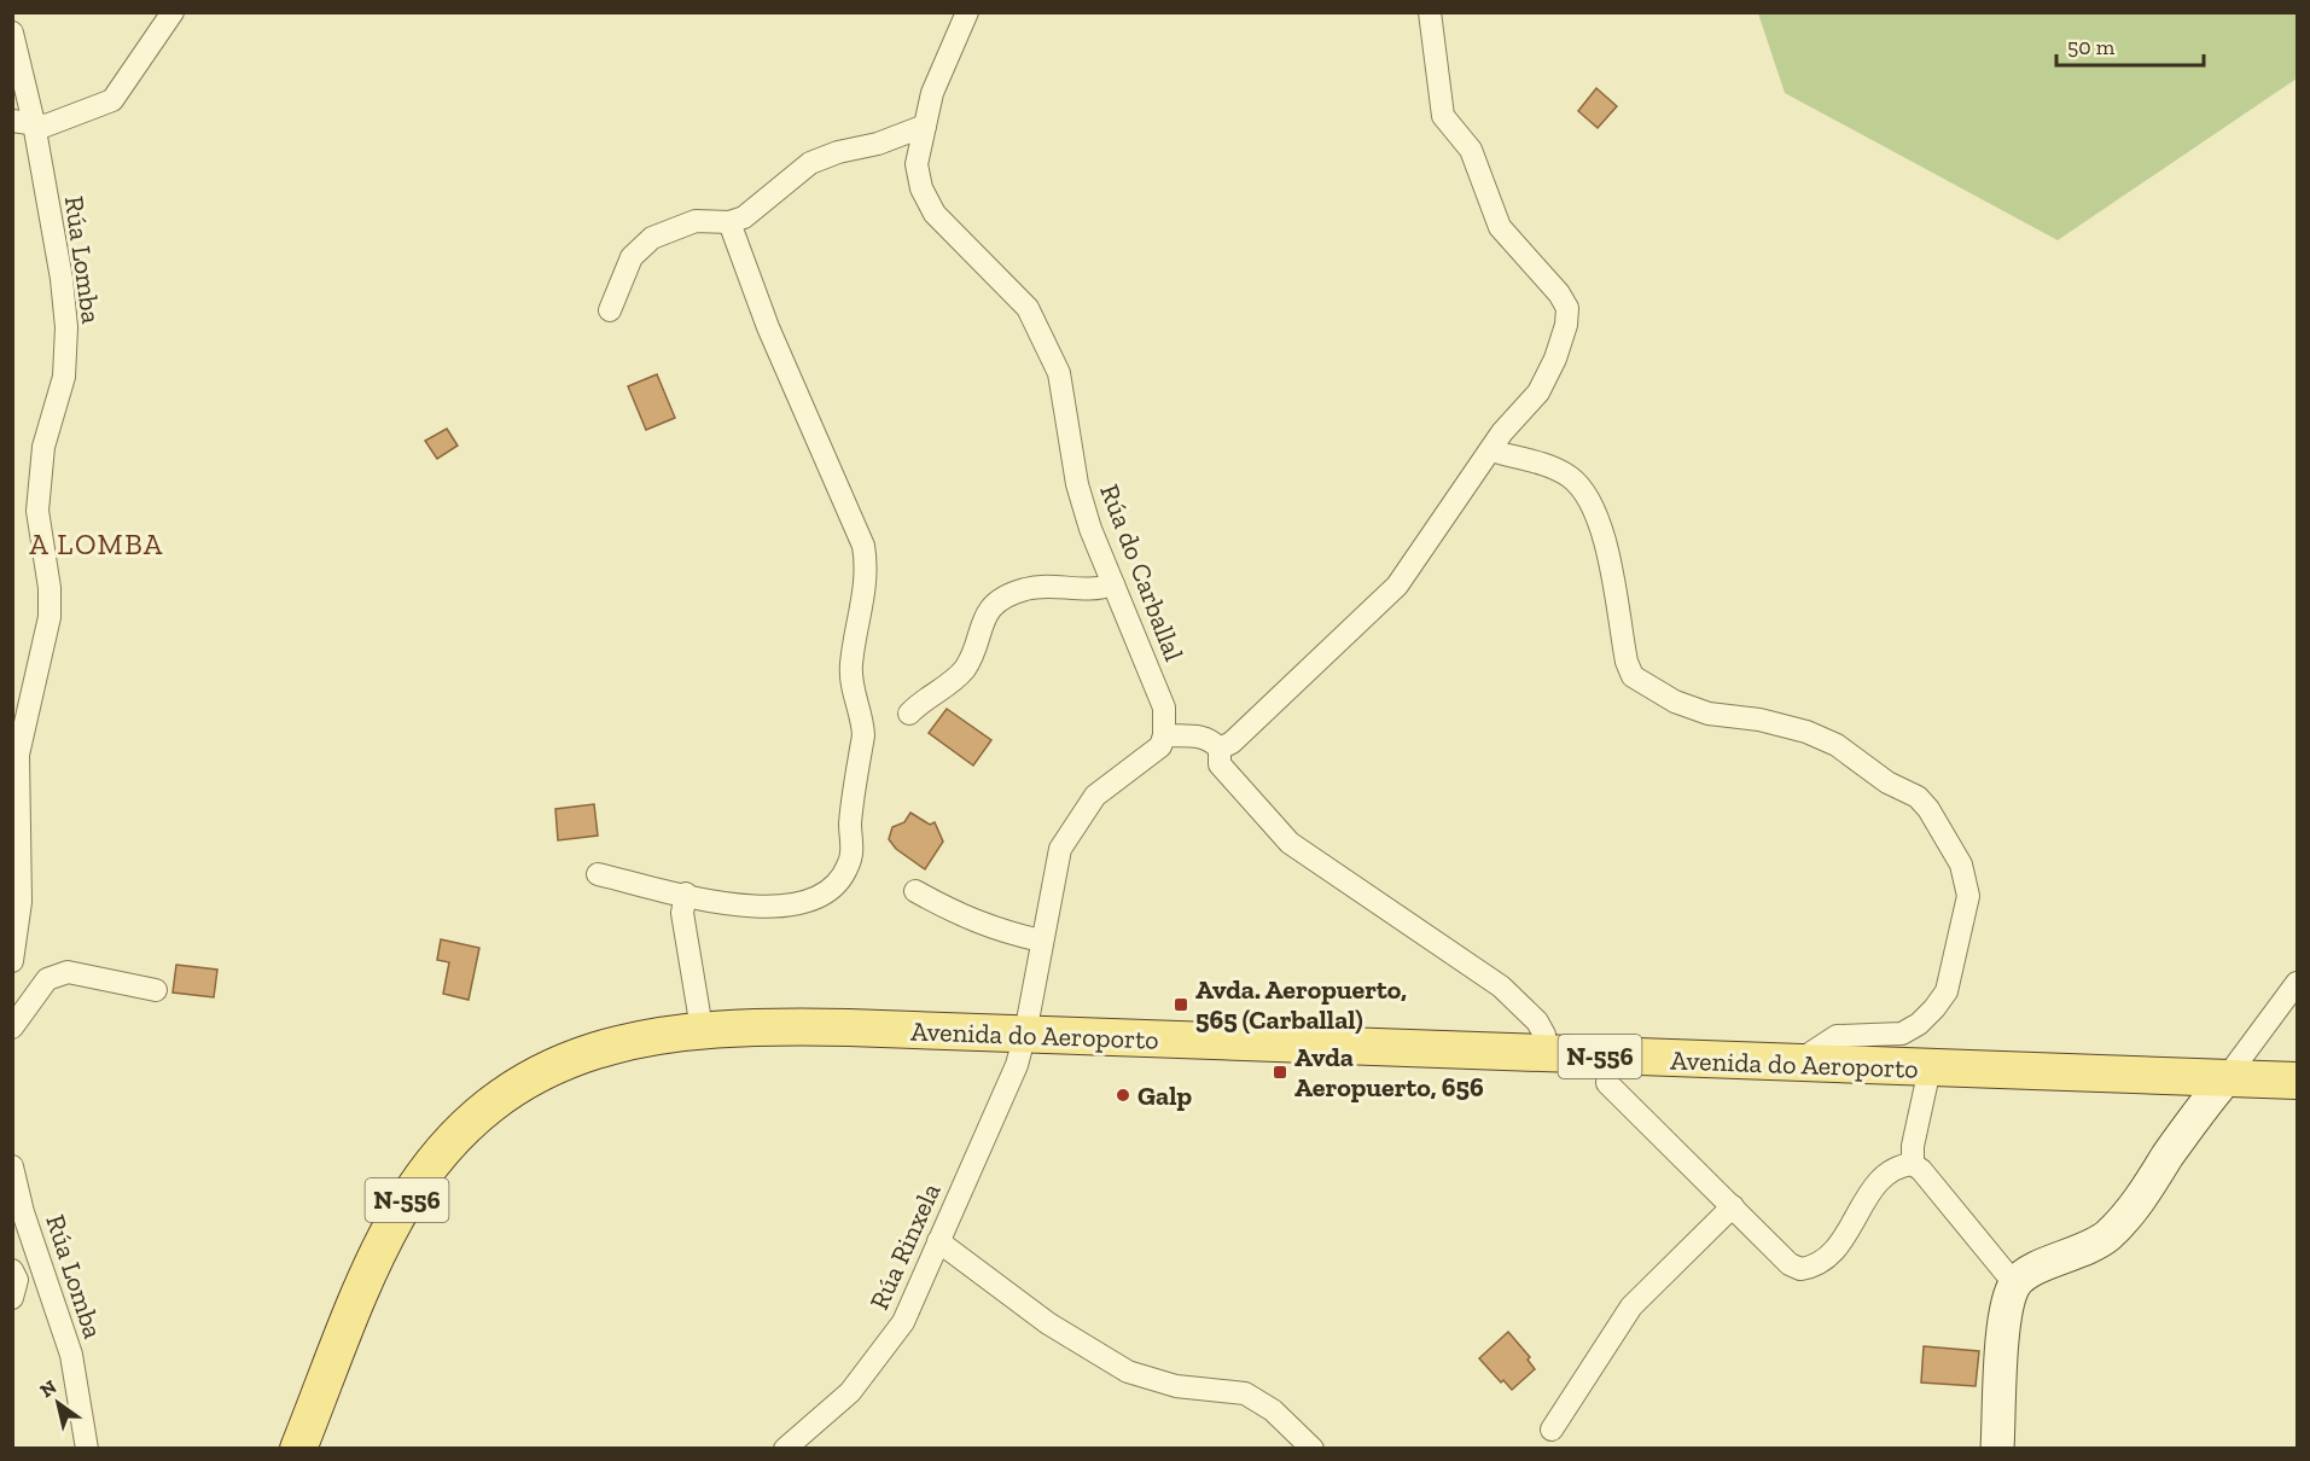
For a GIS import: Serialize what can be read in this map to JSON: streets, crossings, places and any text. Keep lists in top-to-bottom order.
{
  "streets": {
    "main road": ["Avenida do Aeroporto", "N-556"],
    "street": ["Rúa Lomba", "Rúa do Carballal", "Rúa Rinxela"]
  },
  "crossings": [
    ["Avenida do Aeroporto", "Rúa Rinxela"]
  ],
  "districts": ["A LOMBA"],
  "places": {
    "transit": ["Avda. Aeropuerto, 565 (Carballal)", "Avda Aeropuerto, 656"],
    "other": ["Galp"]
  },
  "scale_bar": "50 m",
  "north": "top left"
}
